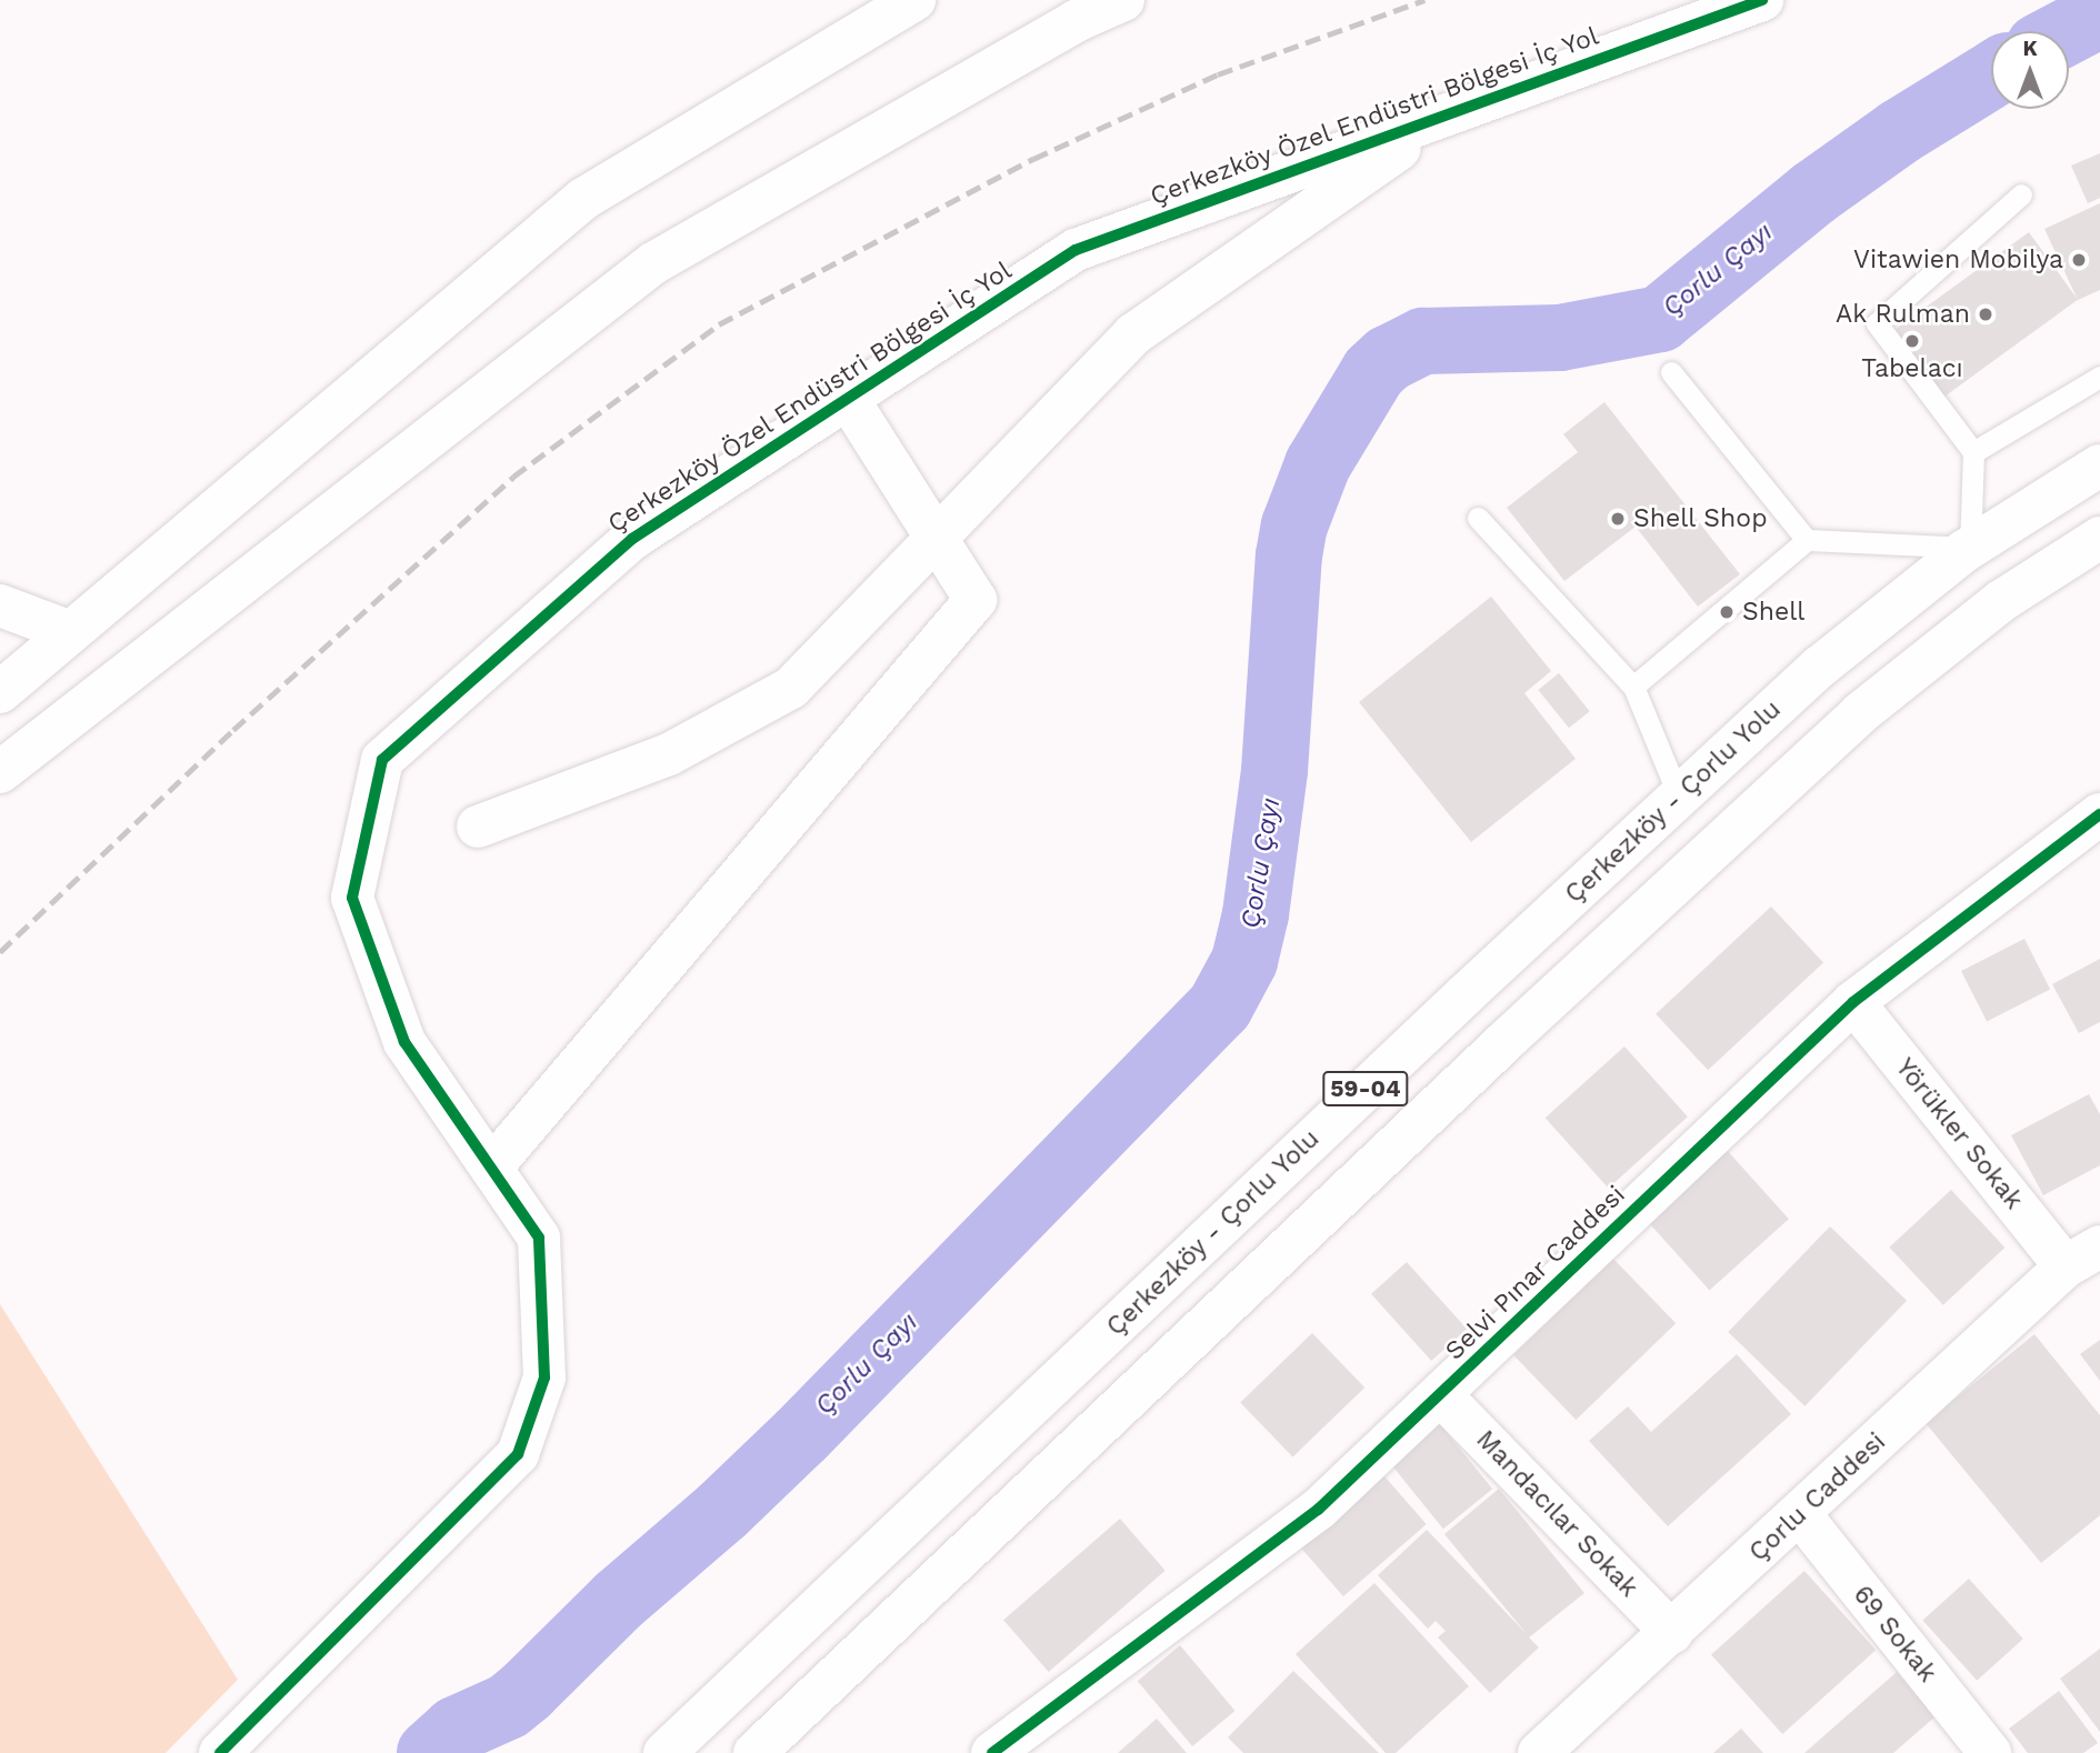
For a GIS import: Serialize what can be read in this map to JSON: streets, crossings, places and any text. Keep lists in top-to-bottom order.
{
  "streets": {
    "street": [
      "Çerkezköy Özel Endüstri Bölgesi İç Yol",
      "Çerkezköy - Çorlu Yolu",
      "59-04",
      "Yörükler Sokak",
      "Selvi Pınar Caddesi",
      "Çorlu Caddesi",
      "Mandacılar Sokak",
      "69 Sokak"
    ]
  },
  "crossings": [
    ["Yörükler Sokak", "Selvi Pınar Caddesi"],
    ["Yörükler Sokak", "Çorlu Caddesi"],
    ["Selvi Pınar Caddesi", "Mandacılar Sokak"],
    ["Çorlu Caddesi", "Mandacılar Sokak"],
    ["Çorlu Caddesi", "69 Sokak"]
  ],
  "water": ["Çorlu Çayı"],
  "places": [
    "Vitawien Mobilya",
    "Ak Rulman",
    "Tabelacı",
    "Shell Shop",
    "Shell"
  ],
  "north": "top"
}
